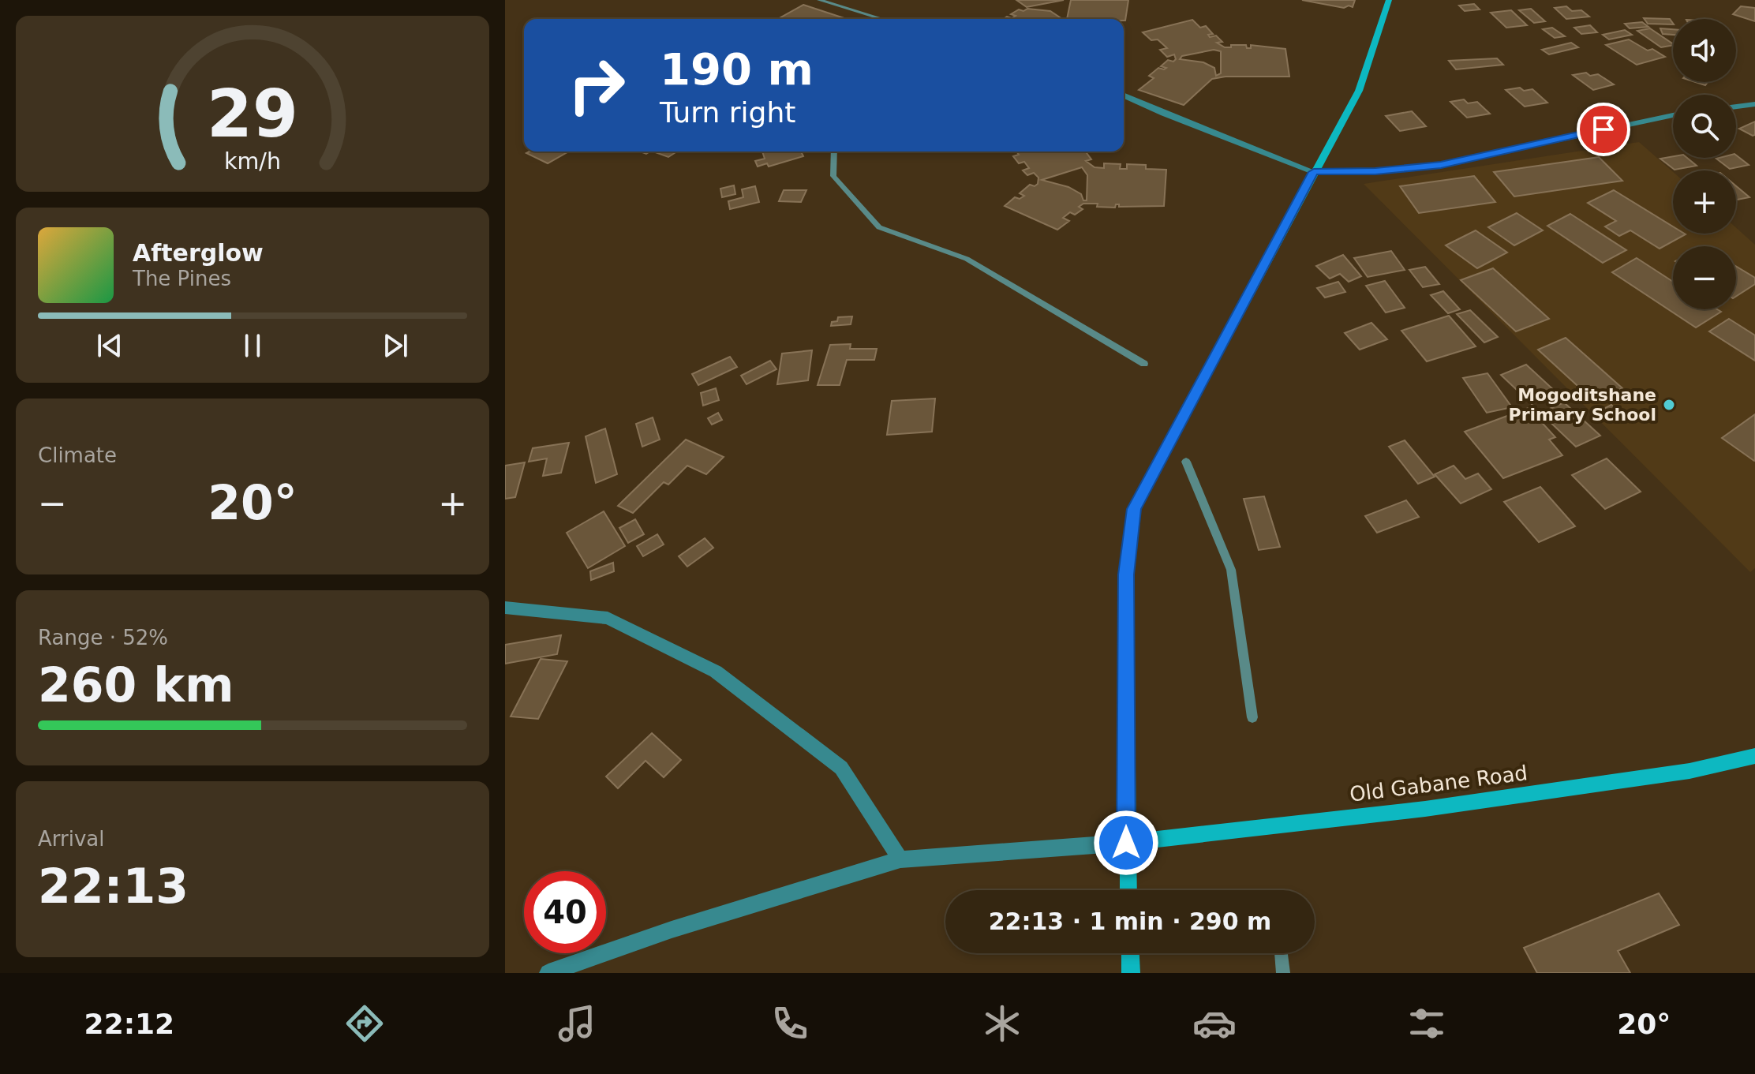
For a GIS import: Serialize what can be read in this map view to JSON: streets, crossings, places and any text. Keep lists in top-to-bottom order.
{
  "streets": {
    "street": ["Old Gabane Road"]
  },
  "places": ["Mogoditshane Primary School"],
  "page": {
    "map_buttons": ["+", "−"],
    "turn": ["190 m", "Turn right"],
    "song": ["Afterglow", "The Pines"],
    "tile": [
      "Climate",
      ["Range · 52%", "260 km"],
      ["Arrival", "22:13"]
    ],
    "heat": ["−", "20°", "+"],
    "limit": "40",
    "trip": "22:13 · 1 min · 290 m",
    "tabs": ["22:12", "20°"],
    "gauge": ["29", "km/h"]
  }
}
